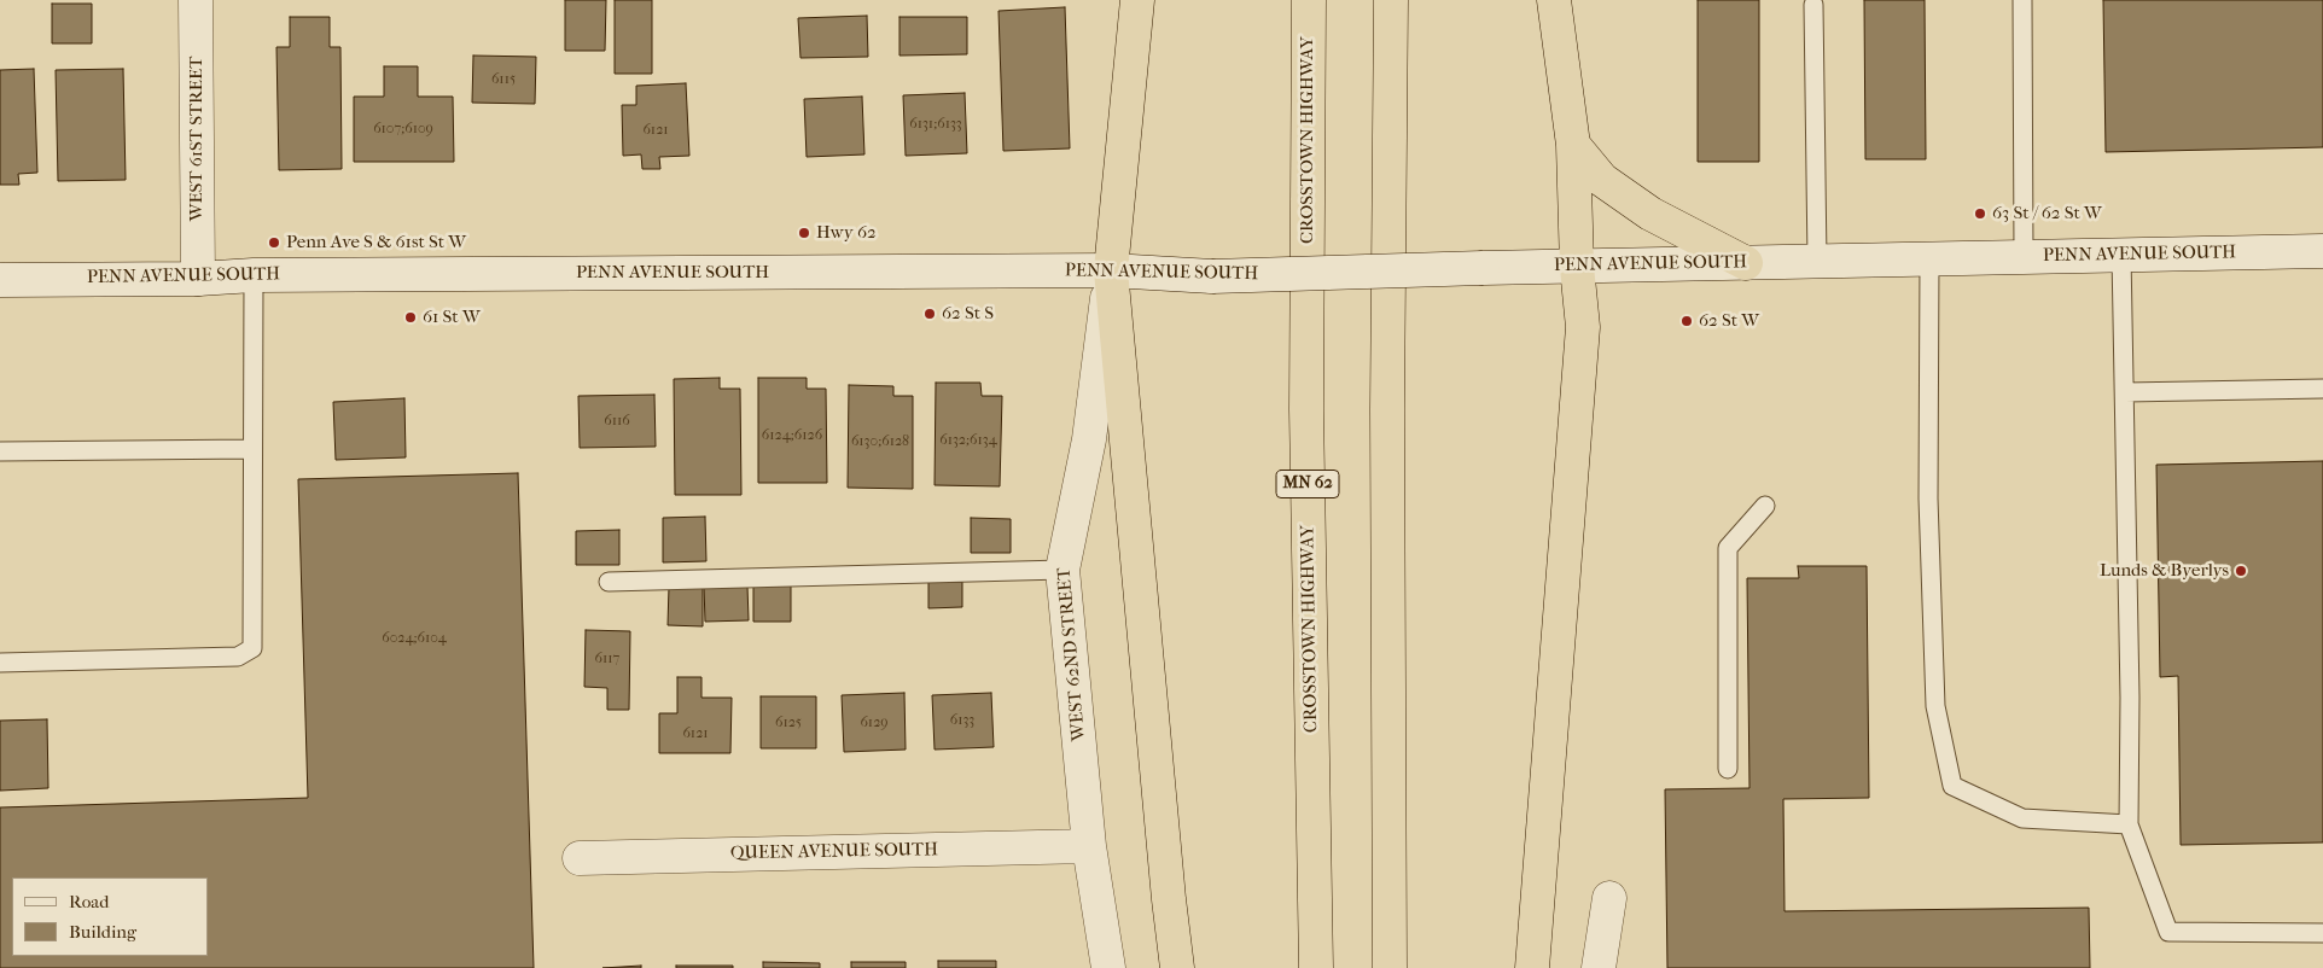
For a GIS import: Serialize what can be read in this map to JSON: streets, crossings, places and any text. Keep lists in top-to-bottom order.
{
  "streets": {
    "highway": ["CROSSTOWN HIGHWAY", "MN 62"],
    "main road": [
      "WEST 61ST STREET",
      "PENN AVENUE SOUTH",
      "WEST 62ND STREET",
      "QUEEN AVENUE SOUTH"
    ]
  },
  "crossings": [
    ["WEST 61ST STREET", "PENN AVENUE SOUTH"],
    ["PENN AVENUE SOUTH", "WEST 62ND STREET"],
    ["WEST 62ND STREET", "QUEEN AVENUE SOUTH"]
  ],
  "places": [
    "63 St / 62 St W",
    "Hwy 62",
    "Penn Ave S & 61st St W",
    "62 St S",
    "61 St W",
    "62 St W",
    "Lunds & Byerlys"
  ],
  "house_numbers": [
    "6115",
    "6131;6133",
    "6107;6109",
    "6121",
    "6116",
    "6124;6126",
    "6132;6134",
    "6130;6128",
    "6024;6104",
    "6117",
    "6133",
    "6125",
    "6129",
    "6121"
  ],
  "legend": ["Road", "Building"]
}
